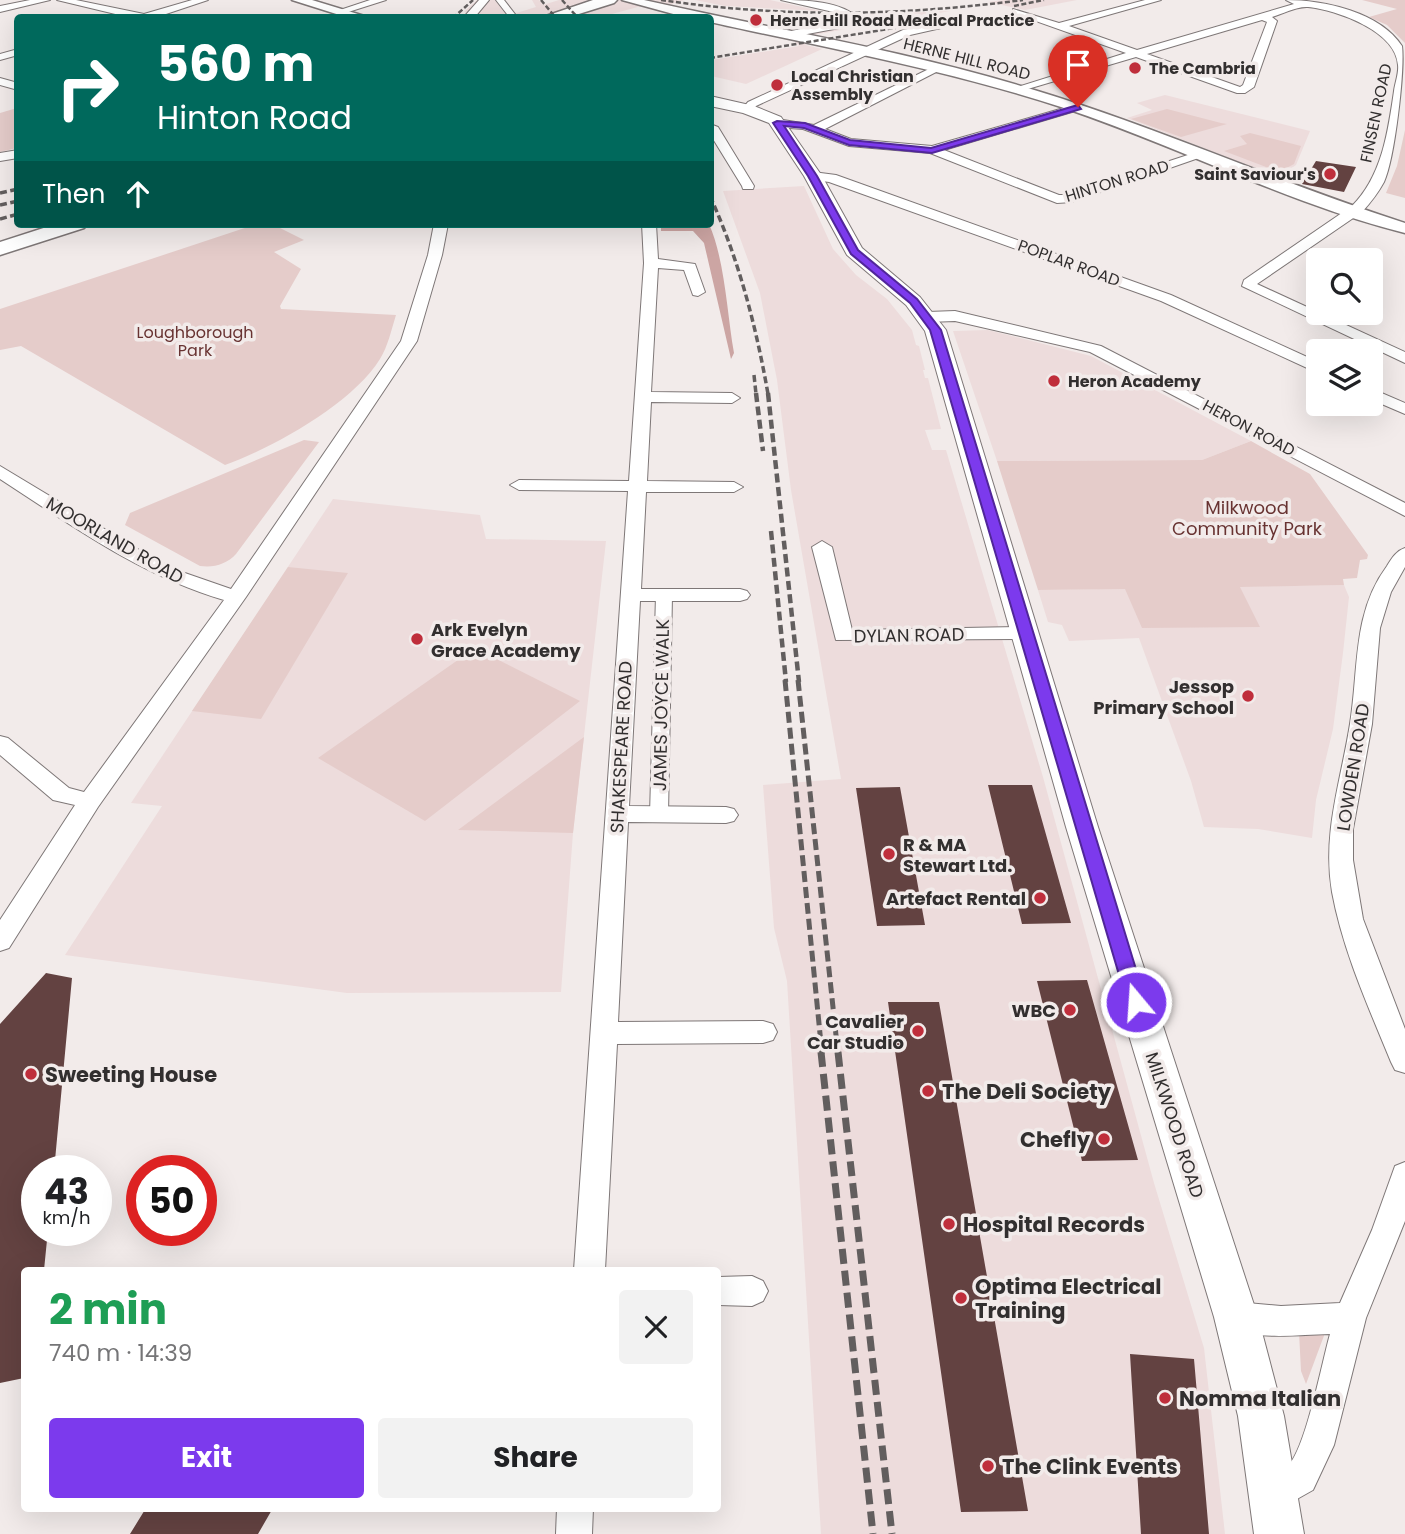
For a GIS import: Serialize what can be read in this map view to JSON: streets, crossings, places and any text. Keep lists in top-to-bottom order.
{
  "streets": {
    "main road": ["HINTON ROAD", "MILKWOOD ROAD"],
    "street": [
      "HERNE HILL ROAD",
      "FINSEN ROAD",
      "POPLAR ROAD",
      "HERON ROAD",
      "MOORLAND ROAD",
      "DYLAN ROAD",
      "JAMES JOYCE WALK",
      "SHAKESPEARE ROAD",
      "LOWDEN ROAD"
    ]
  },
  "crossings": [
    ["HERNE HILL ROAD", "FINSEN ROAD"],
    ["HERNE HILL ROAD", "HINTON ROAD"],
    ["HINTON ROAD", "MILKWOOD ROAD"],
    ["POPLAR ROAD", "MILKWOOD ROAD"],
    ["HERON ROAD", "MILKWOOD ROAD"],
    ["DYLAN ROAD", "MILKWOOD ROAD"],
    ["JAMES JOYCE WALK", "SHAKESPEARE ROAD"]
  ],
  "parks": ["Loughborough Park", "Milkwood Community Park"],
  "places": [
    "Herne Hill Road Medical Practice",
    "The Cambria",
    "Local Christian Assembly",
    "Saint Saviour's",
    "Heron Academy",
    "Ark Evelyn Grace Academy",
    "Jessop Primary School",
    "R & MA Stewart Ltd.",
    "Artefact Rental",
    "WBC",
    "Cavalier Car Studio",
    "Sweeting House",
    "The Deli Society",
    "Chefly",
    "Hospital Records",
    "Optima Electrical Training",
    "Nomma Italian",
    "The Clink Events"
  ],
  "page": {
    "turn": ["560 m", "Hinton Road"],
    "then": "Then",
    "speed": "43 km/h",
    "limit": "50",
    "heading": ["2 min", "740 m · 14:39"],
    "buttons": ["Exit", "Share"]
  }
}
